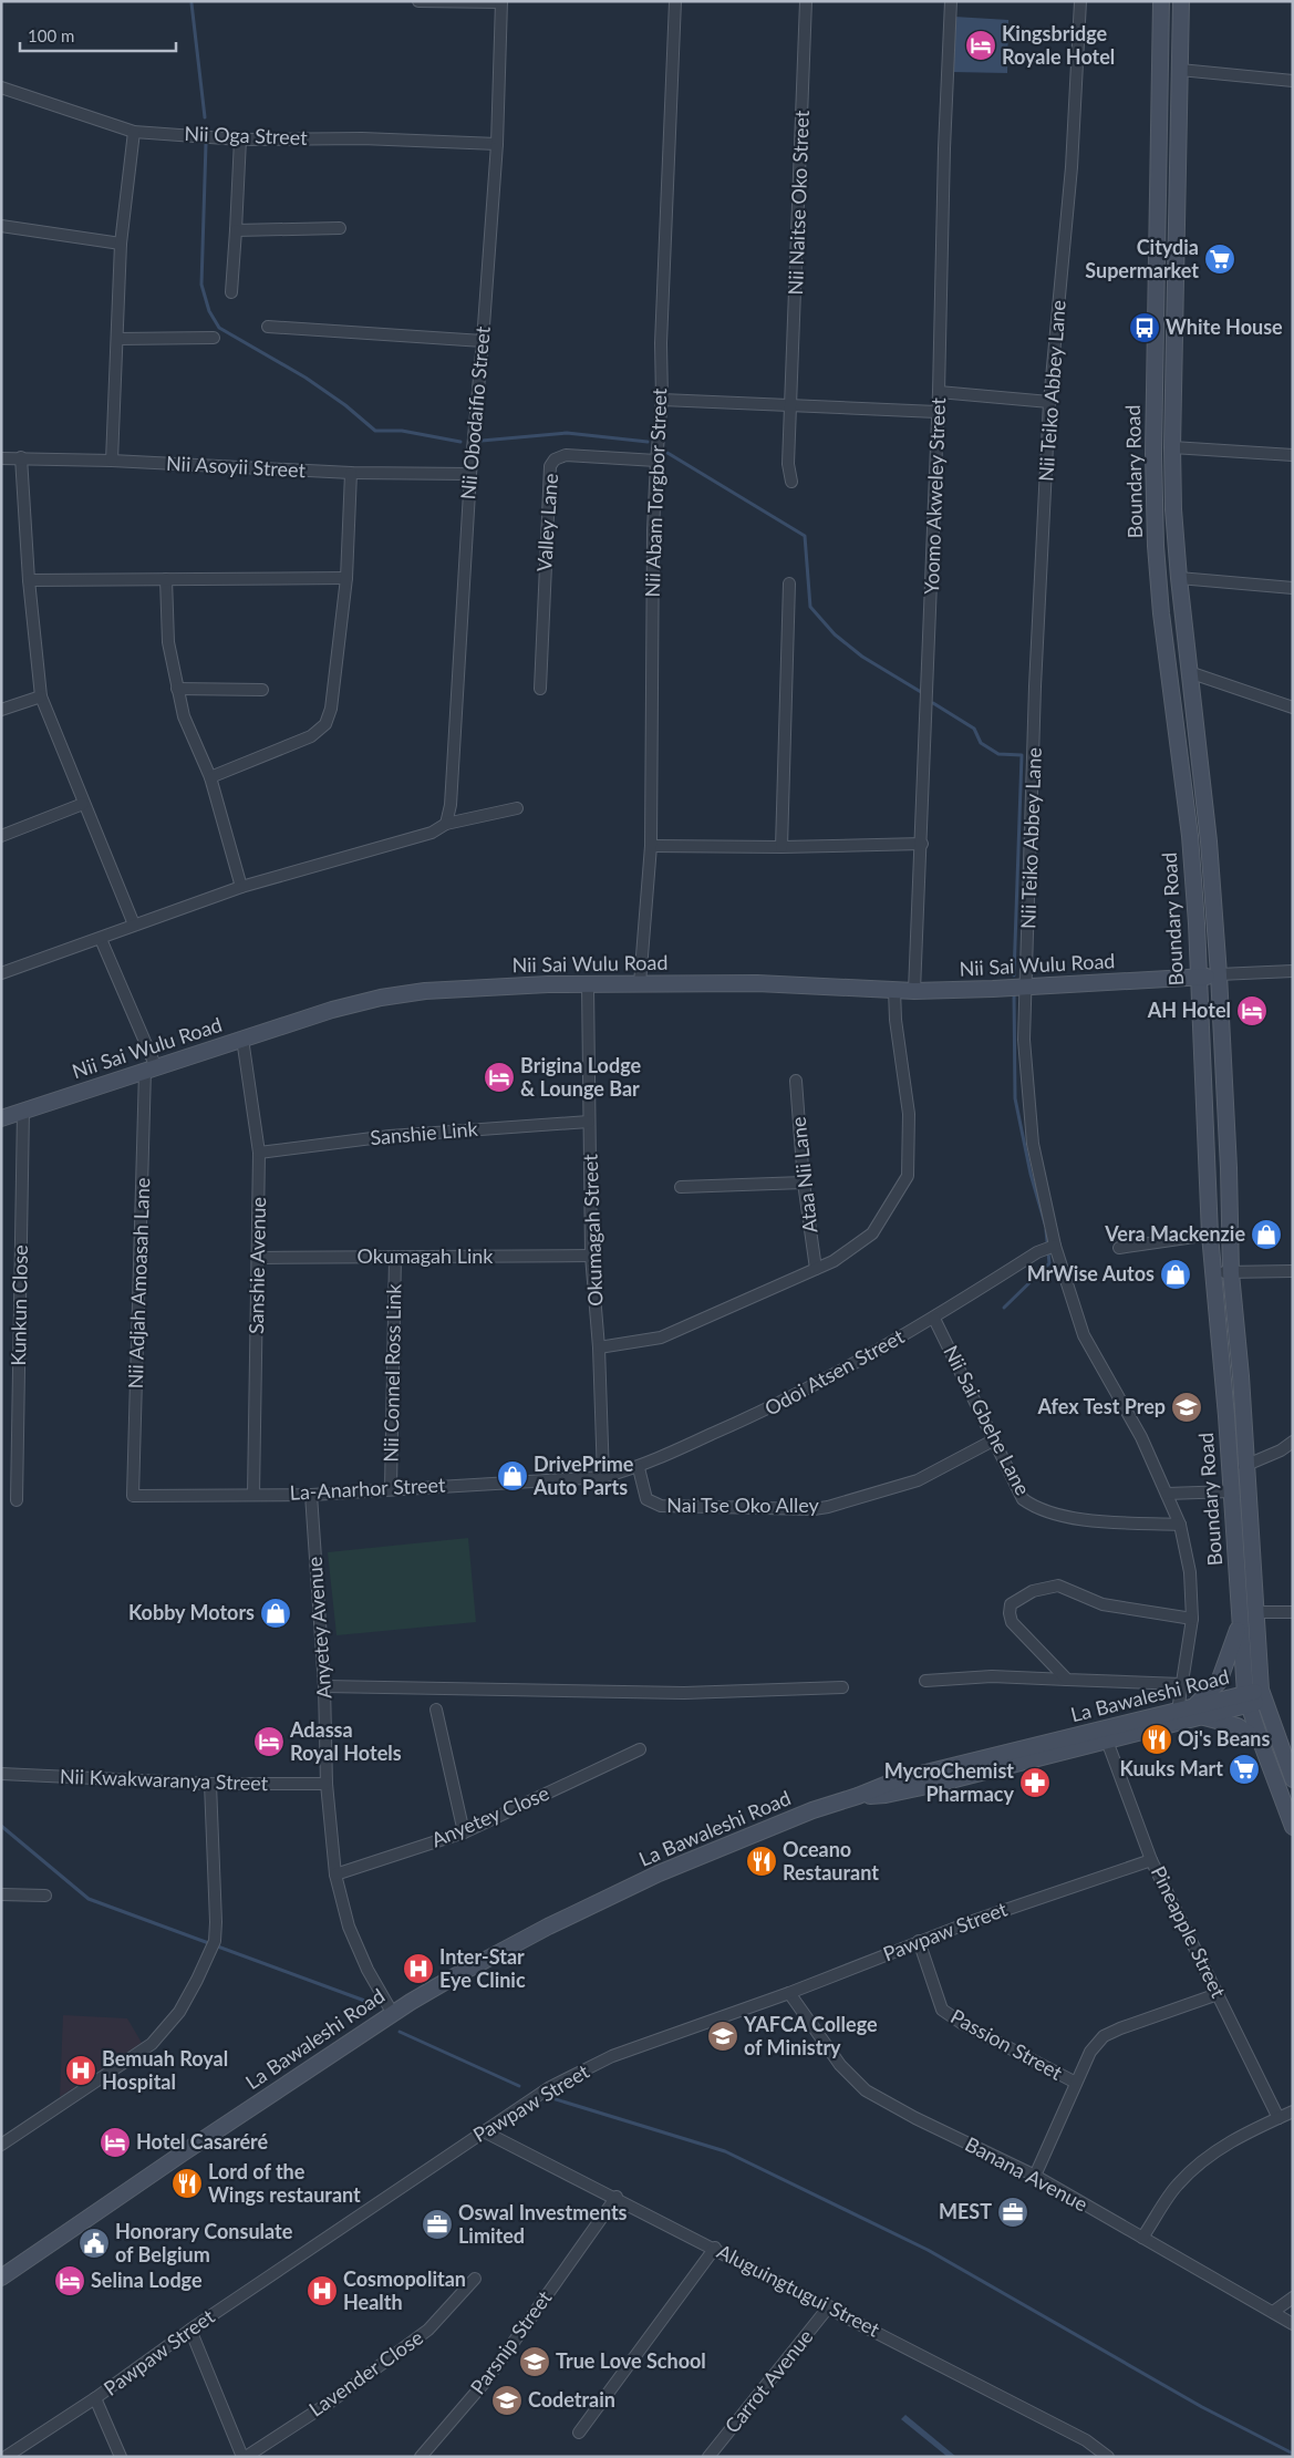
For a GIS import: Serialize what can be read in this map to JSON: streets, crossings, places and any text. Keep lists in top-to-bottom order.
{
  "streets": {
    "main road": ["Boundary Road", "Nii Sai Wulu Road", "La Bawaleshi Road"],
    "street": [
      "Nii Oga Street",
      "Nii Naitse Oko Street",
      "Nii Teiko Abbey Lane",
      "Nii Obodaifio Street",
      "Nii Asoyii Street",
      "Nii Abam Torgbor Street",
      "Yoomo Akweley Street",
      "Valley Lane",
      "Sanshie Link",
      "Ataa Nii Lane",
      "Okumagah Street",
      "Okumagah Link",
      "Sanshie Avenue",
      "Nii Adjah Amoasah Lane",
      "Kunkun Close",
      "Nii Connel Ross Link",
      "Odoi Atsen Street",
      "Nii Sai Gbehe Lane",
      "La-Anarhor Street",
      "Nai Tse Oko Alley",
      "Anyetey Avenue",
      "Nii Kwakwaranya Street",
      "Anyetey Close",
      "Pawpaw Street",
      "Pineapple Street",
      "Passion Street",
      "Banana Avenue",
      "Aluguingtugui Street",
      "Parsnip Street",
      "Lavender Close",
      "Carrot Avenue"
    ]
  },
  "crossings": [
    ["Nii Oga Street", "Nii Obodaifio Street"],
    ["Nii Teiko Abbey Lane", "Nii Sai Wulu Road"],
    ["Nii Teiko Abbey Lane", "Odoi Atsen Street"],
    ["Nii Teiko Abbey Lane", "Nii Sai Gbehe Lane"],
    ["Nii Teiko Abbey Lane", "La Bawaleshi Road"],
    ["Nii Obodaifio Street", "Nii Asoyii Street"],
    ["Boundary Road", "Nii Sai Wulu Road"],
    ["Boundary Road", "La Bawaleshi Road"],
    ["Nii Abam Torgbor Street", "Valley Lane"],
    ["Nii Abam Torgbor Street", "Nii Sai Wulu Road"],
    ["Yoomo Akweley Street", "Nii Sai Wulu Road"],
    ["Nii Sai Wulu Road", "Okumagah Street"],
    ["Nii Sai Wulu Road", "Sanshie Avenue"],
    ["Nii Sai Wulu Road", "Nii Adjah Amoasah Lane"],
    ["Nii Sai Wulu Road", "Kunkun Close"],
    ["Sanshie Link", "Okumagah Street"],
    ["Sanshie Link", "Sanshie Avenue"],
    ["Okumagah Street", "Okumagah Link"],
    ["Okumagah Street", "Odoi Atsen Street"],
    ["Okumagah Street", "La-Anarhor Street"],
    ["Okumagah Link", "Sanshie Avenue"],
    ["Okumagah Link", "Nii Connel Ross Link"],
    ["Sanshie Avenue", "La-Anarhor Street"],
    ["Nii Adjah Amoasah Lane", "La-Anarhor Street"],
    ["Nii Connel Ross Link", "La-Anarhor Street"],
    ["Odoi Atsen Street", "Nii Sai Gbehe Lane"],
    ["Odoi Atsen Street", "La-Anarhor Street"],
    ["Odoi Atsen Street", "Nai Tse Oko Alley"],
    ["Nii Sai Gbehe Lane", "Nai Tse Oko Alley"],
    ["La-Anarhor Street", "Anyetey Avenue"],
    ["Anyetey Avenue", "La Bawaleshi Road"],
    ["Anyetey Avenue", "Nii Kwakwaranya Street"],
    ["Anyetey Avenue", "Anyetey Close"],
    ["La Bawaleshi Road", "Pineapple Street"],
    ["Pawpaw Street", "Pineapple Street"],
    ["Pawpaw Street", "Passion Street"],
    ["Pawpaw Street", "Banana Avenue"],
    ["Pawpaw Street", "Aluguingtugui Street"],
    ["Aluguingtugui Street", "Parsnip Street"],
    ["Aluguingtugui Street", "Carrot Avenue"]
  ],
  "places": {
    "hotel": [
      "Kingsbridge Royale Hotel",
      "AH Hotel",
      "Brigina Lodge & Lounge Bar",
      "Adassa Royal Hotels",
      "Hotel Casaréré",
      "Selina Lodge"
    ],
    "supermarket": ["Citydia Supermarket", "Kuuks Mart"],
    "bus stop": ["White House"],
    "shop": [
      "Vera Mackenzie",
      "MrWise Autos",
      "DrivePrime Auto Parts",
      "Kobby Motors"
    ],
    "school or university": [
      "Afex Test Prep",
      "YAFCA College of Ministry",
      "True Love School",
      "Codetrain"
    ],
    "restaurant": ["Oj's Beans", "Oceano Restaurant", "Lord of the Wings restaurant"],
    "pharmacy": ["MycroChemist Pharmacy"],
    "hospital": ["Inter-Star Eye Clinic", "Bemuah Royal Hospital", "Cosmopolitan Health"],
    "office": ["MEST", "Oswal Investments Limited"],
    "public building": ["Honorary Consulate of Belgium"]
  },
  "scale_bar": "100 m"
}
